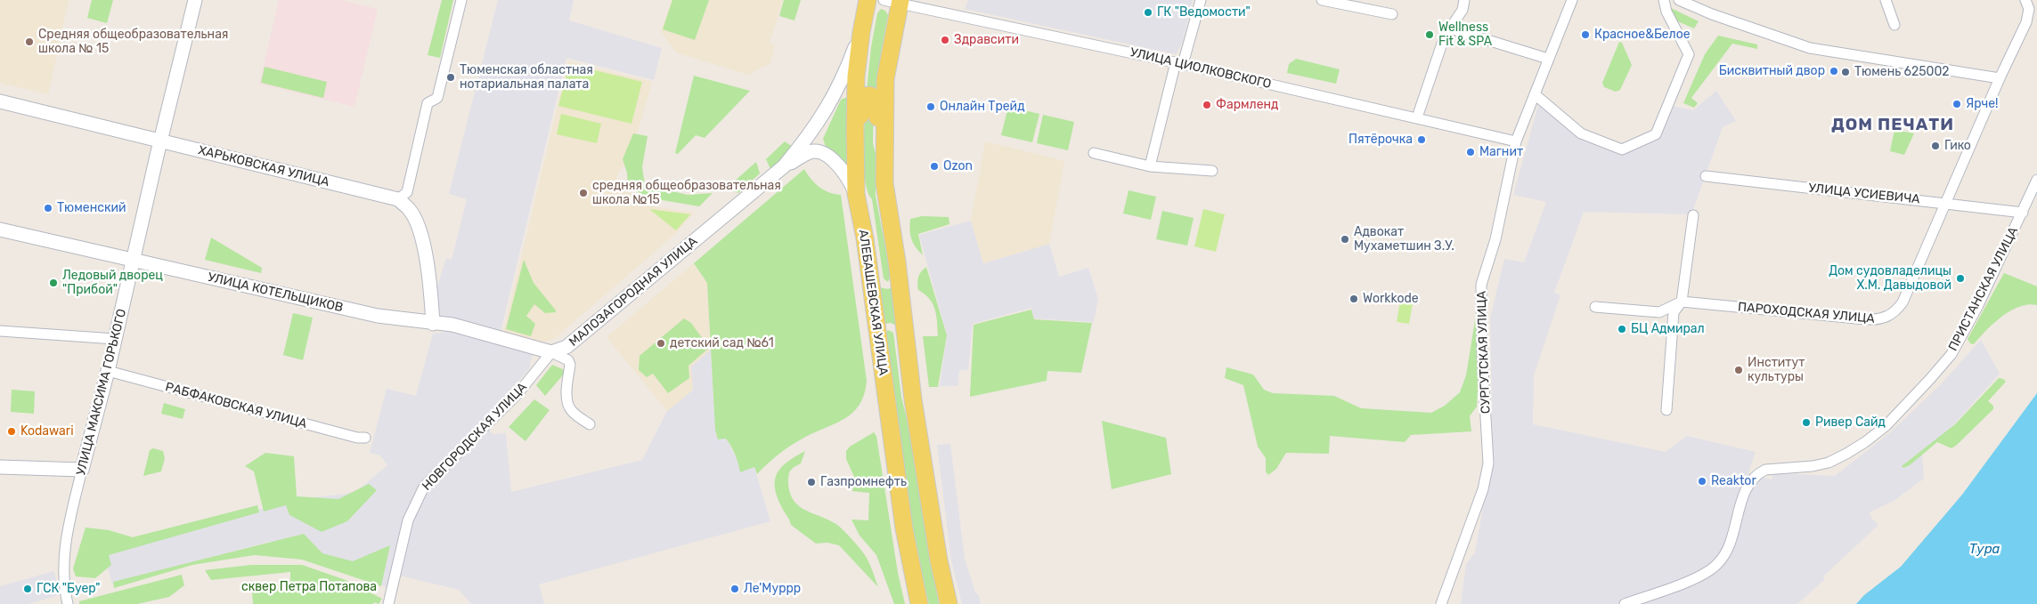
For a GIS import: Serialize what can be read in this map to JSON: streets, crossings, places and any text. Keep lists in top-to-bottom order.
{
  "streets": {
    "main road": ["АЛЕБАШЕВСКАЯ УЛИЦА"],
    "street": [
      "УЛИЦА ЦИОЛКОВСКОГО",
      "ХАРЬКОВСКАЯ УЛИЦА",
      "УЛИЦА УСИЕВИЧА",
      "ПРИСТАНСКАЯ УЛИЦА",
      "МАЛОЗАГОРОДНАЯ УЛИЦА",
      "УЛИЦА КОТЕЛЬЩИКОВ",
      "ПАРОХОДСКАЯ УЛИЦА",
      "СУРГУТСКАЯ УЛИЦА",
      "УЛИЦА МАКСИМА ГОРЬКОГО",
      "РАБФАКОВСКАЯ УЛИЦА",
      "НОВГОРОДСКАЯ УЛИЦА"
    ]
  },
  "crossings": [
    ["УЛИЦА ЦИОЛКОВСКОГО", "СУРГУТСКАЯ УЛИЦА"],
    ["ХАРЬКОВСКАЯ УЛИЦА", "УЛИЦА МАКСИМА ГОРЬКОГО"],
    ["УЛИЦА УСИЕВИЧА", "ПРИСТАНСКАЯ УЛИЦА"],
    ["УЛИЦА УСИЕВИЧА", "ПАРОХОДСКАЯ УЛИЦА"],
    ["МАЛОЗАГОРОДНАЯ УЛИЦА", "УЛИЦА КОТЕЛЬЩИКОВ"],
    ["МАЛОЗАГОРОДНАЯ УЛИЦА", "АЛЕБАШЕВСКАЯ УЛИЦА"],
    ["МАЛОЗАГОРОДНАЯ УЛИЦА", "НОВГОРОДСКАЯ УЛИЦА"],
    ["УЛИЦА КОТЕЛЬЩИКОВ", "УЛИЦА МАКСИМА ГОРЬКОГО"],
    ["УЛИЦА КОТЕЛЬЩИКОВ", "НОВГОРОДСКАЯ УЛИЦА"],
    ["УЛИЦА МАКСИМА ГОРЬКОГО", "РАБФАКОВСКАЯ УЛИЦА"]
  ],
  "districts": ["ДОМ ПЕЧАТИ"],
  "water": ["Тура"],
  "parks": ["сквер Петра Потапова"],
  "places": [
    "ГК \"Ведомости\"",
    "Wellness Fit & SPA",
    "Красное&Белое",
    "Здравсити",
    "Средняя общеобразовательная школа № 15",
    "Бисквитный двор",
    "Тюмень 625002",
    "Тюменская областная нотариальная палата",
    "Ярче!",
    "Фармленд",
    "Онлайн Трейд",
    "Пятёрочка",
    "Гико",
    "Магнит",
    "Ozon",
    "средняя общеобразовательная школа №15",
    "Тюменский",
    "Адвокат Мухаметшин З.У.",
    "Дом судовладелицы Х.М. Давыдовой",
    "Ледовый дворец \"Прибой\"",
    "Workkode",
    "БЦ Адмирал",
    "детский сад №61",
    "Институт культуры",
    "Ривер Сайд",
    "Kodawari",
    "Reaktor",
    "Газпромнефть",
    "ГСК \"Буер\"",
    "Ле'Муррр"
  ]
}
